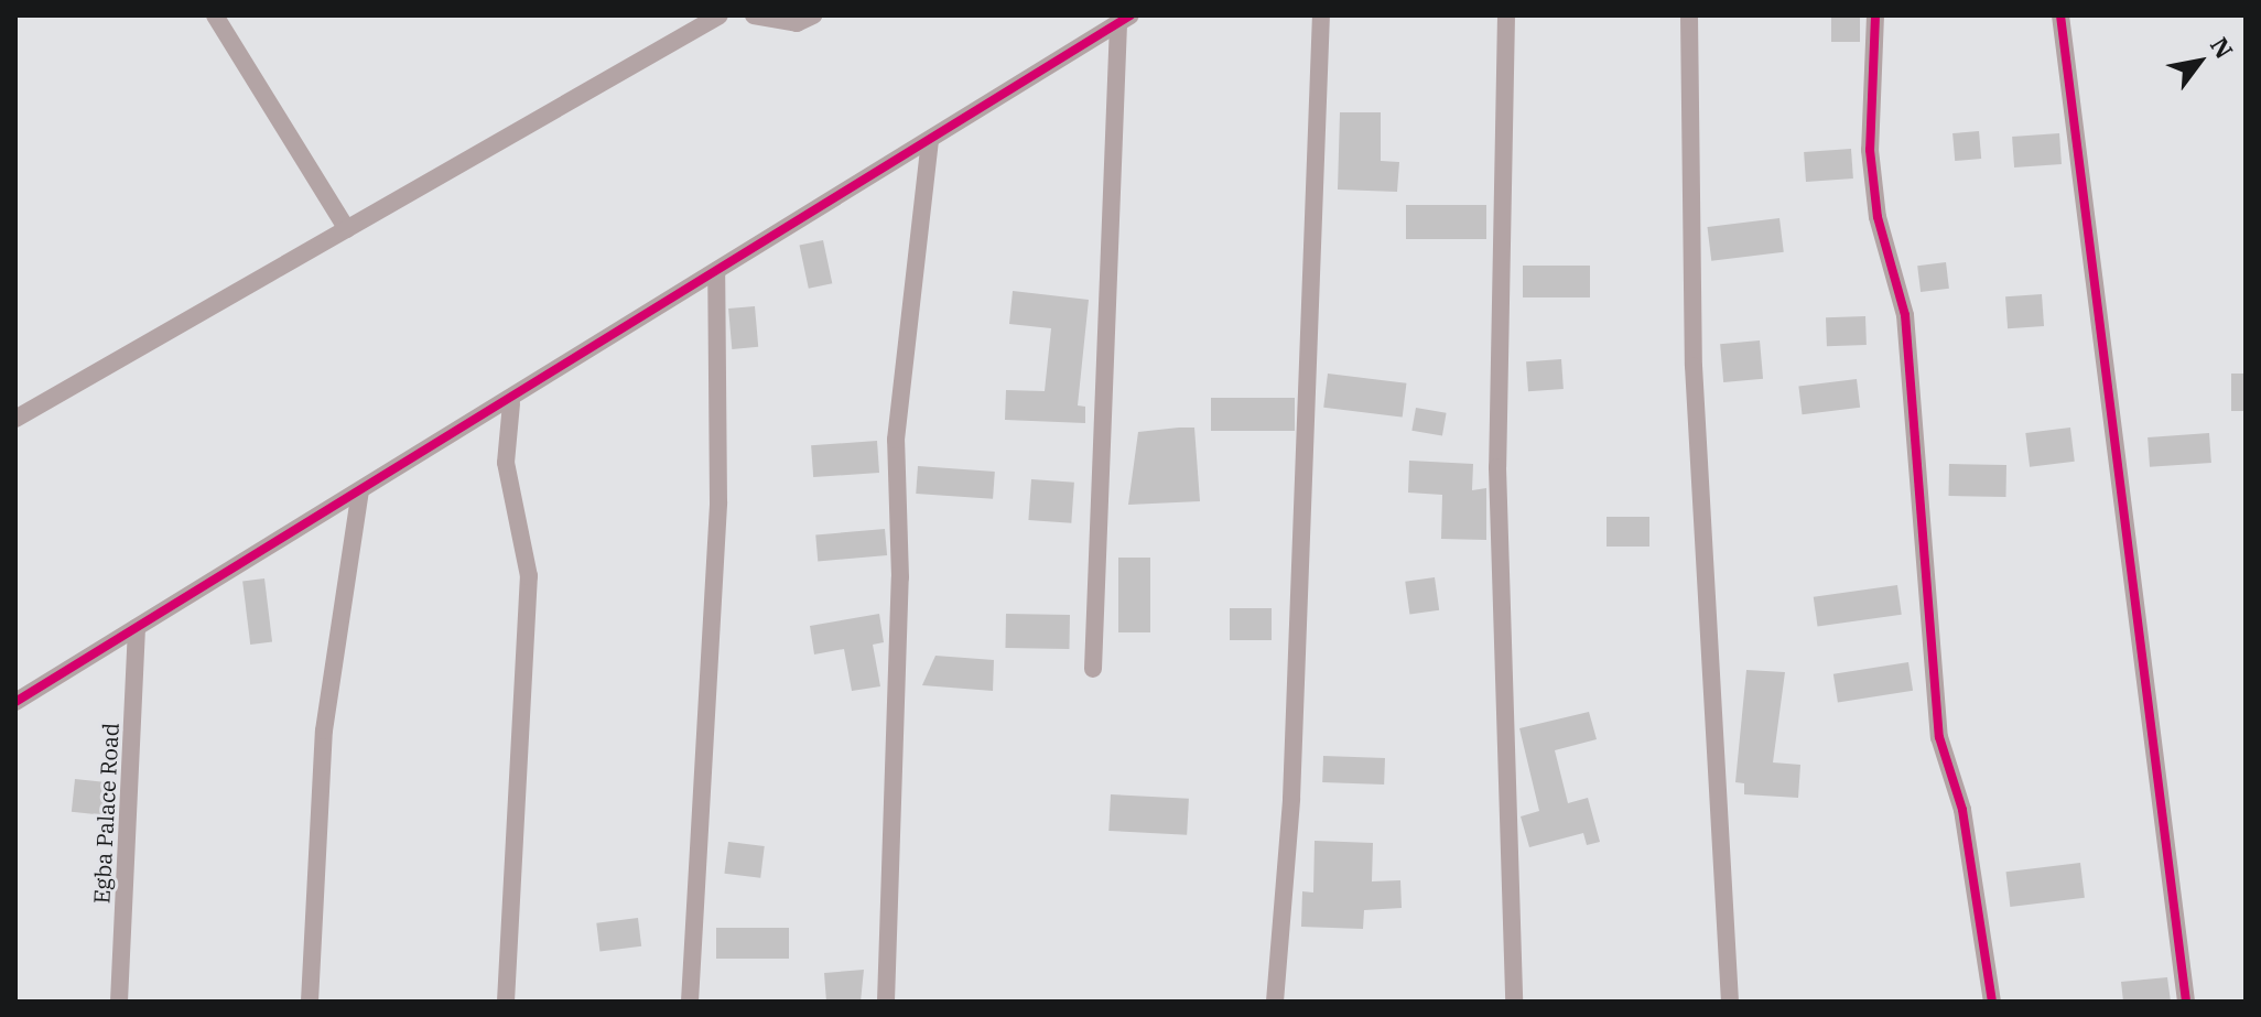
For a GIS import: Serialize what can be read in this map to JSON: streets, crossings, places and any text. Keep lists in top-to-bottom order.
{
  "streets": {
    "street": ["Egba Palace Road"]
  },
  "north": "top right"
}
